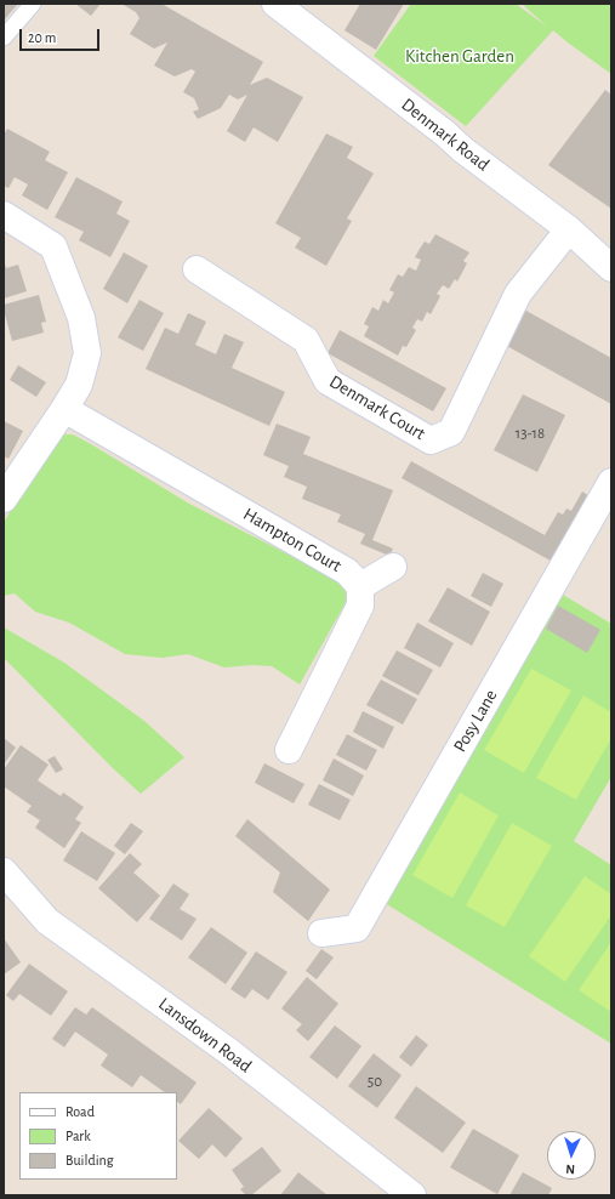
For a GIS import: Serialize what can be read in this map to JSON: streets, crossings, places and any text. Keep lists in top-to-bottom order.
{
  "streets": {
    "street": [
      "Denmark Road",
      "Denmark Court",
      "Hampton Court",
      "Posy Lane",
      "Lansdown Road"
    ]
  },
  "crossings": [
    ["Denmark Road", "Denmark Court"]
  ],
  "parks": ["Kitchen Garden"],
  "house_numbers": ["13-18", "50"],
  "legend": ["Road", "Park", "Building"],
  "scale_bar": "20 m",
  "north": "bottom"
}
